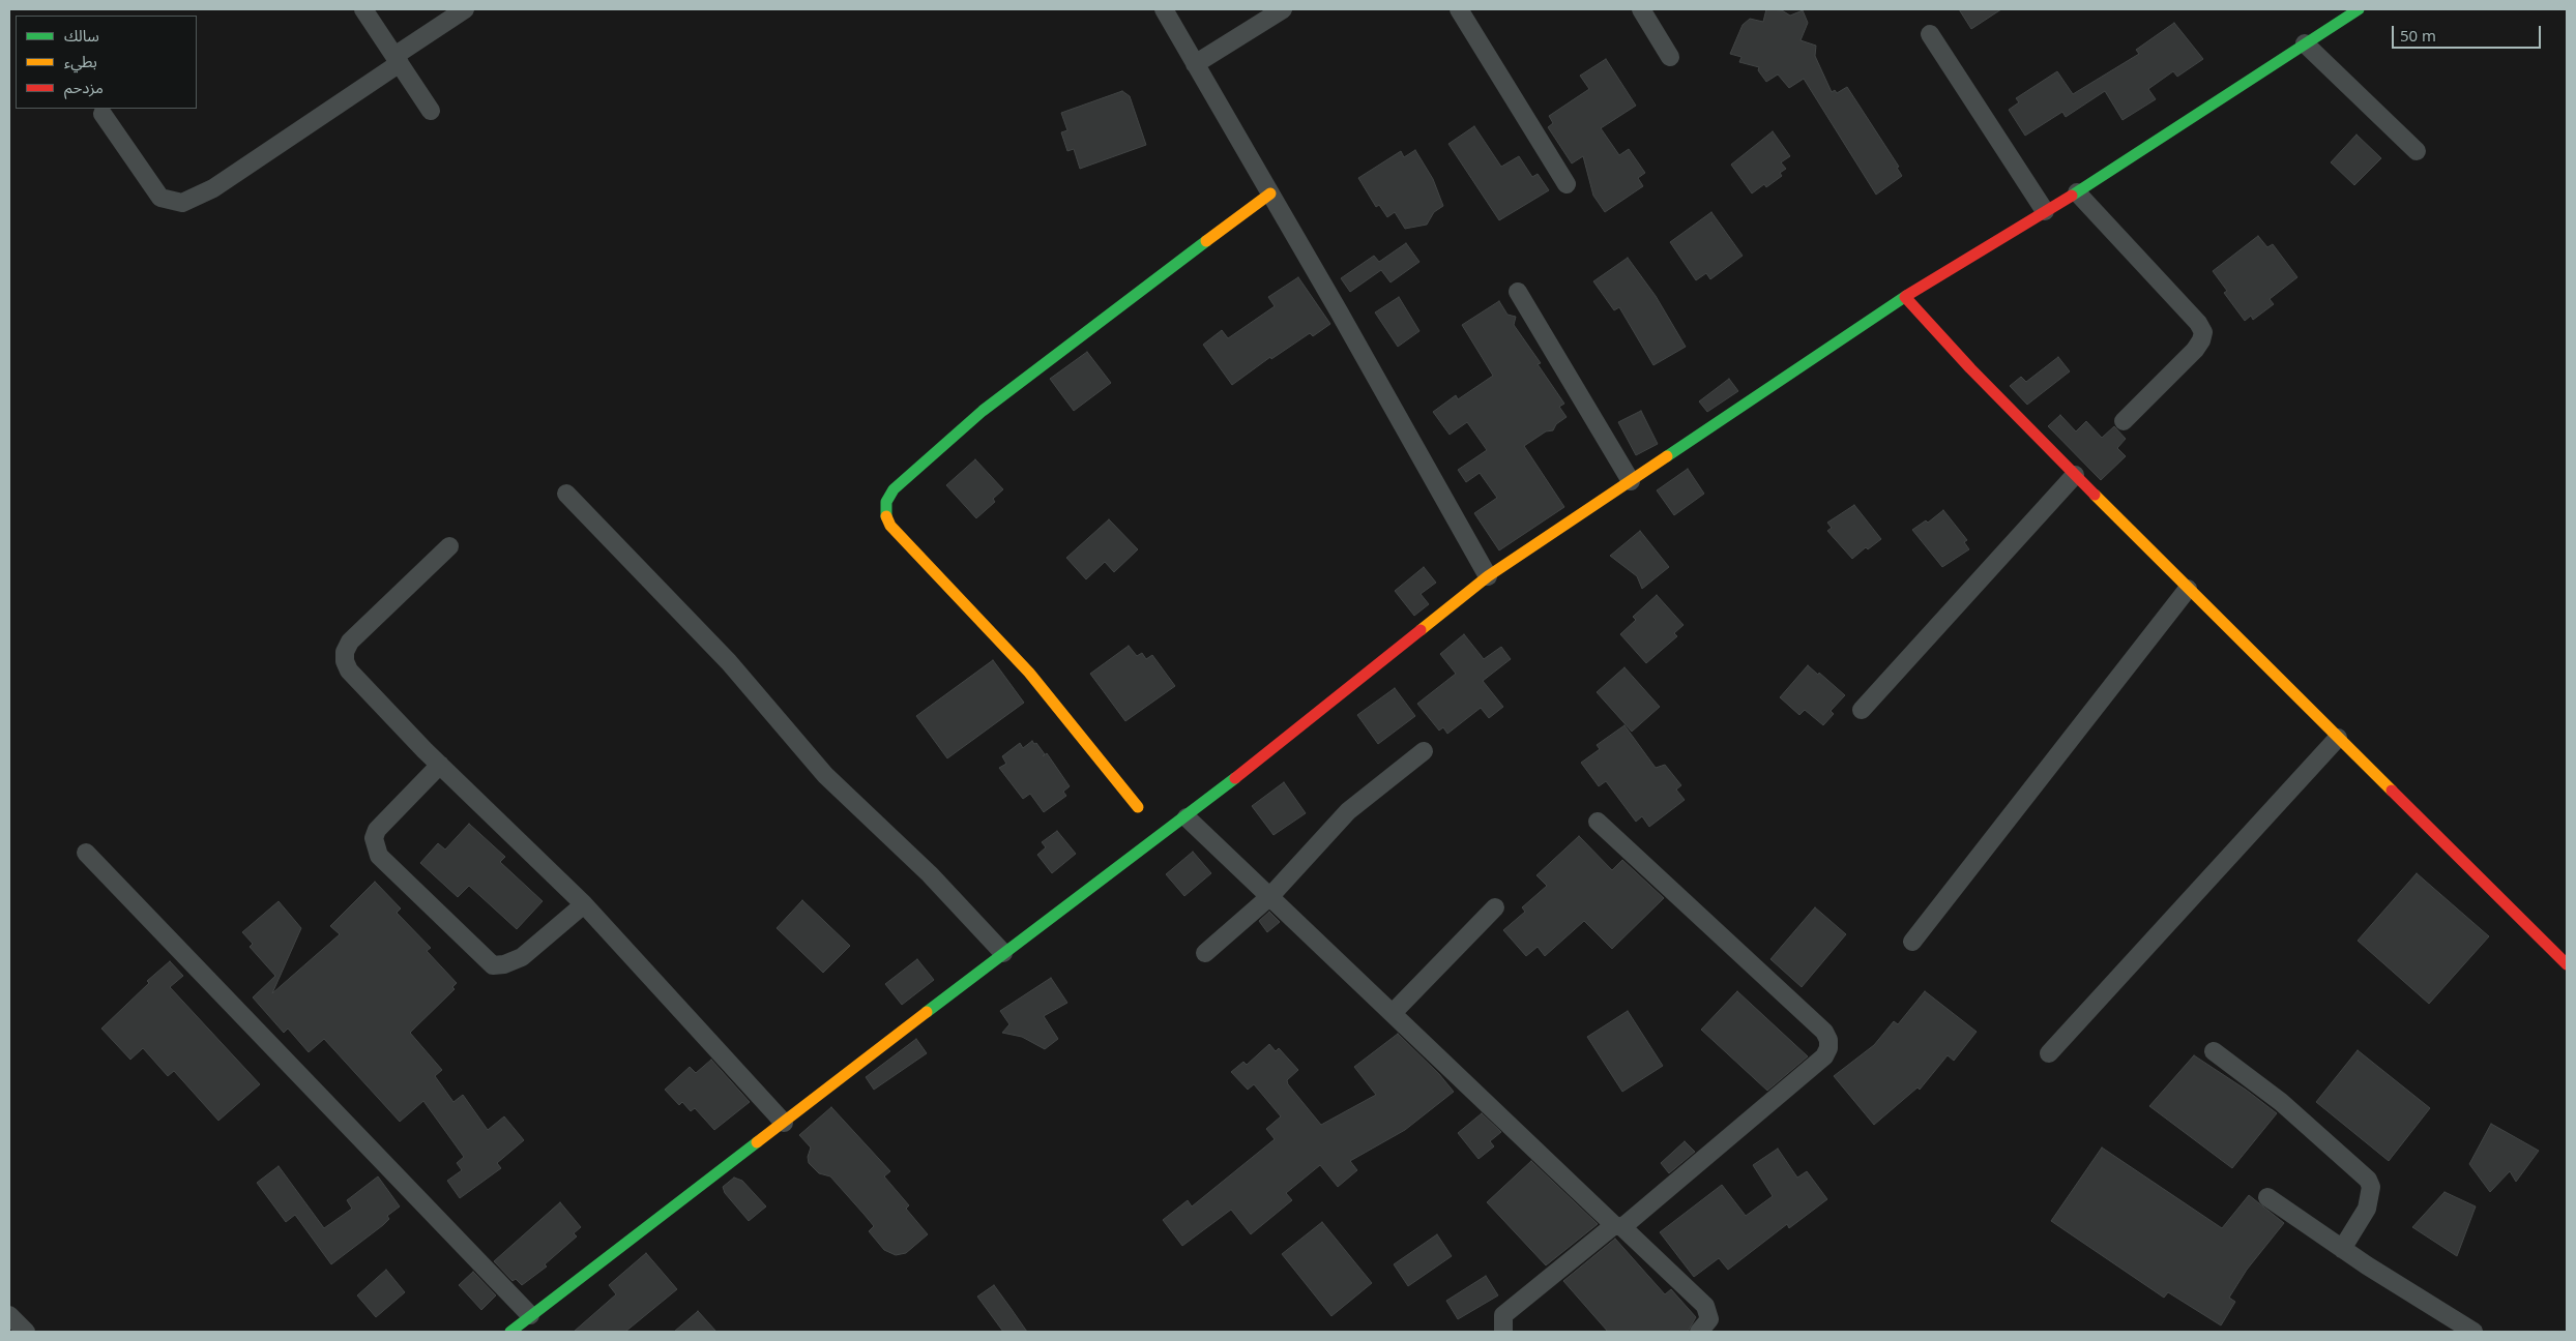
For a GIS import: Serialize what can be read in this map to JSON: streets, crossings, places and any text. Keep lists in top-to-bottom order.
{
  "legend": ["سالك", "بطيء", "مزدحم"],
  "scale_bar": "50 m"
}
